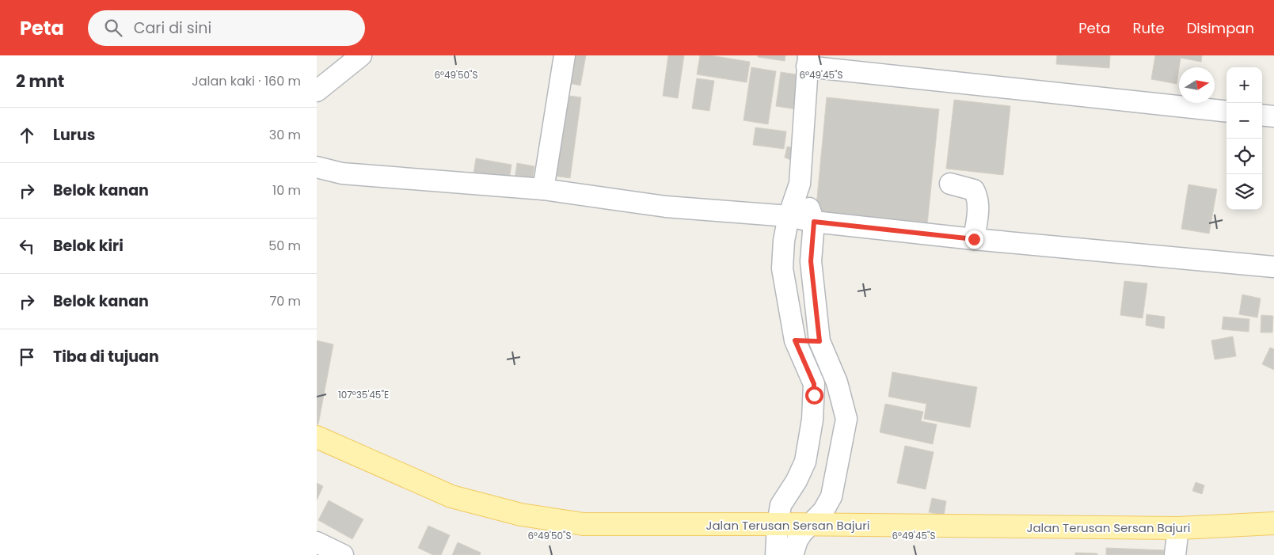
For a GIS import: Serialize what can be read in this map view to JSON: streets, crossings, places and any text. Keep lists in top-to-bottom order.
{
  "streets": {
    "main road": ["Jalan Terusan Sersan Bajuri"]
  },
  "north": "right",
  "page": {
    "header": "Peta",
    "search": "Cari di sini",
    "nav": ["Peta", "Rute", "Disimpan"],
    "heading": ["2 mnt", "Jalan kaki · 160 m"],
    "map_buttons": ["+", "−"],
    "list": [
      ["Lurus", "30 m"],
      ["Belok kanan", "10 m"],
      ["Belok kiri", "50 m"],
      ["Belok kanan", "70 m"],
      "Tiba di tujuan"
    ]
  },
  "coordinates": ["6°49'50\"S", "6°49'45\"S", "107°35'45\"E"]
}
